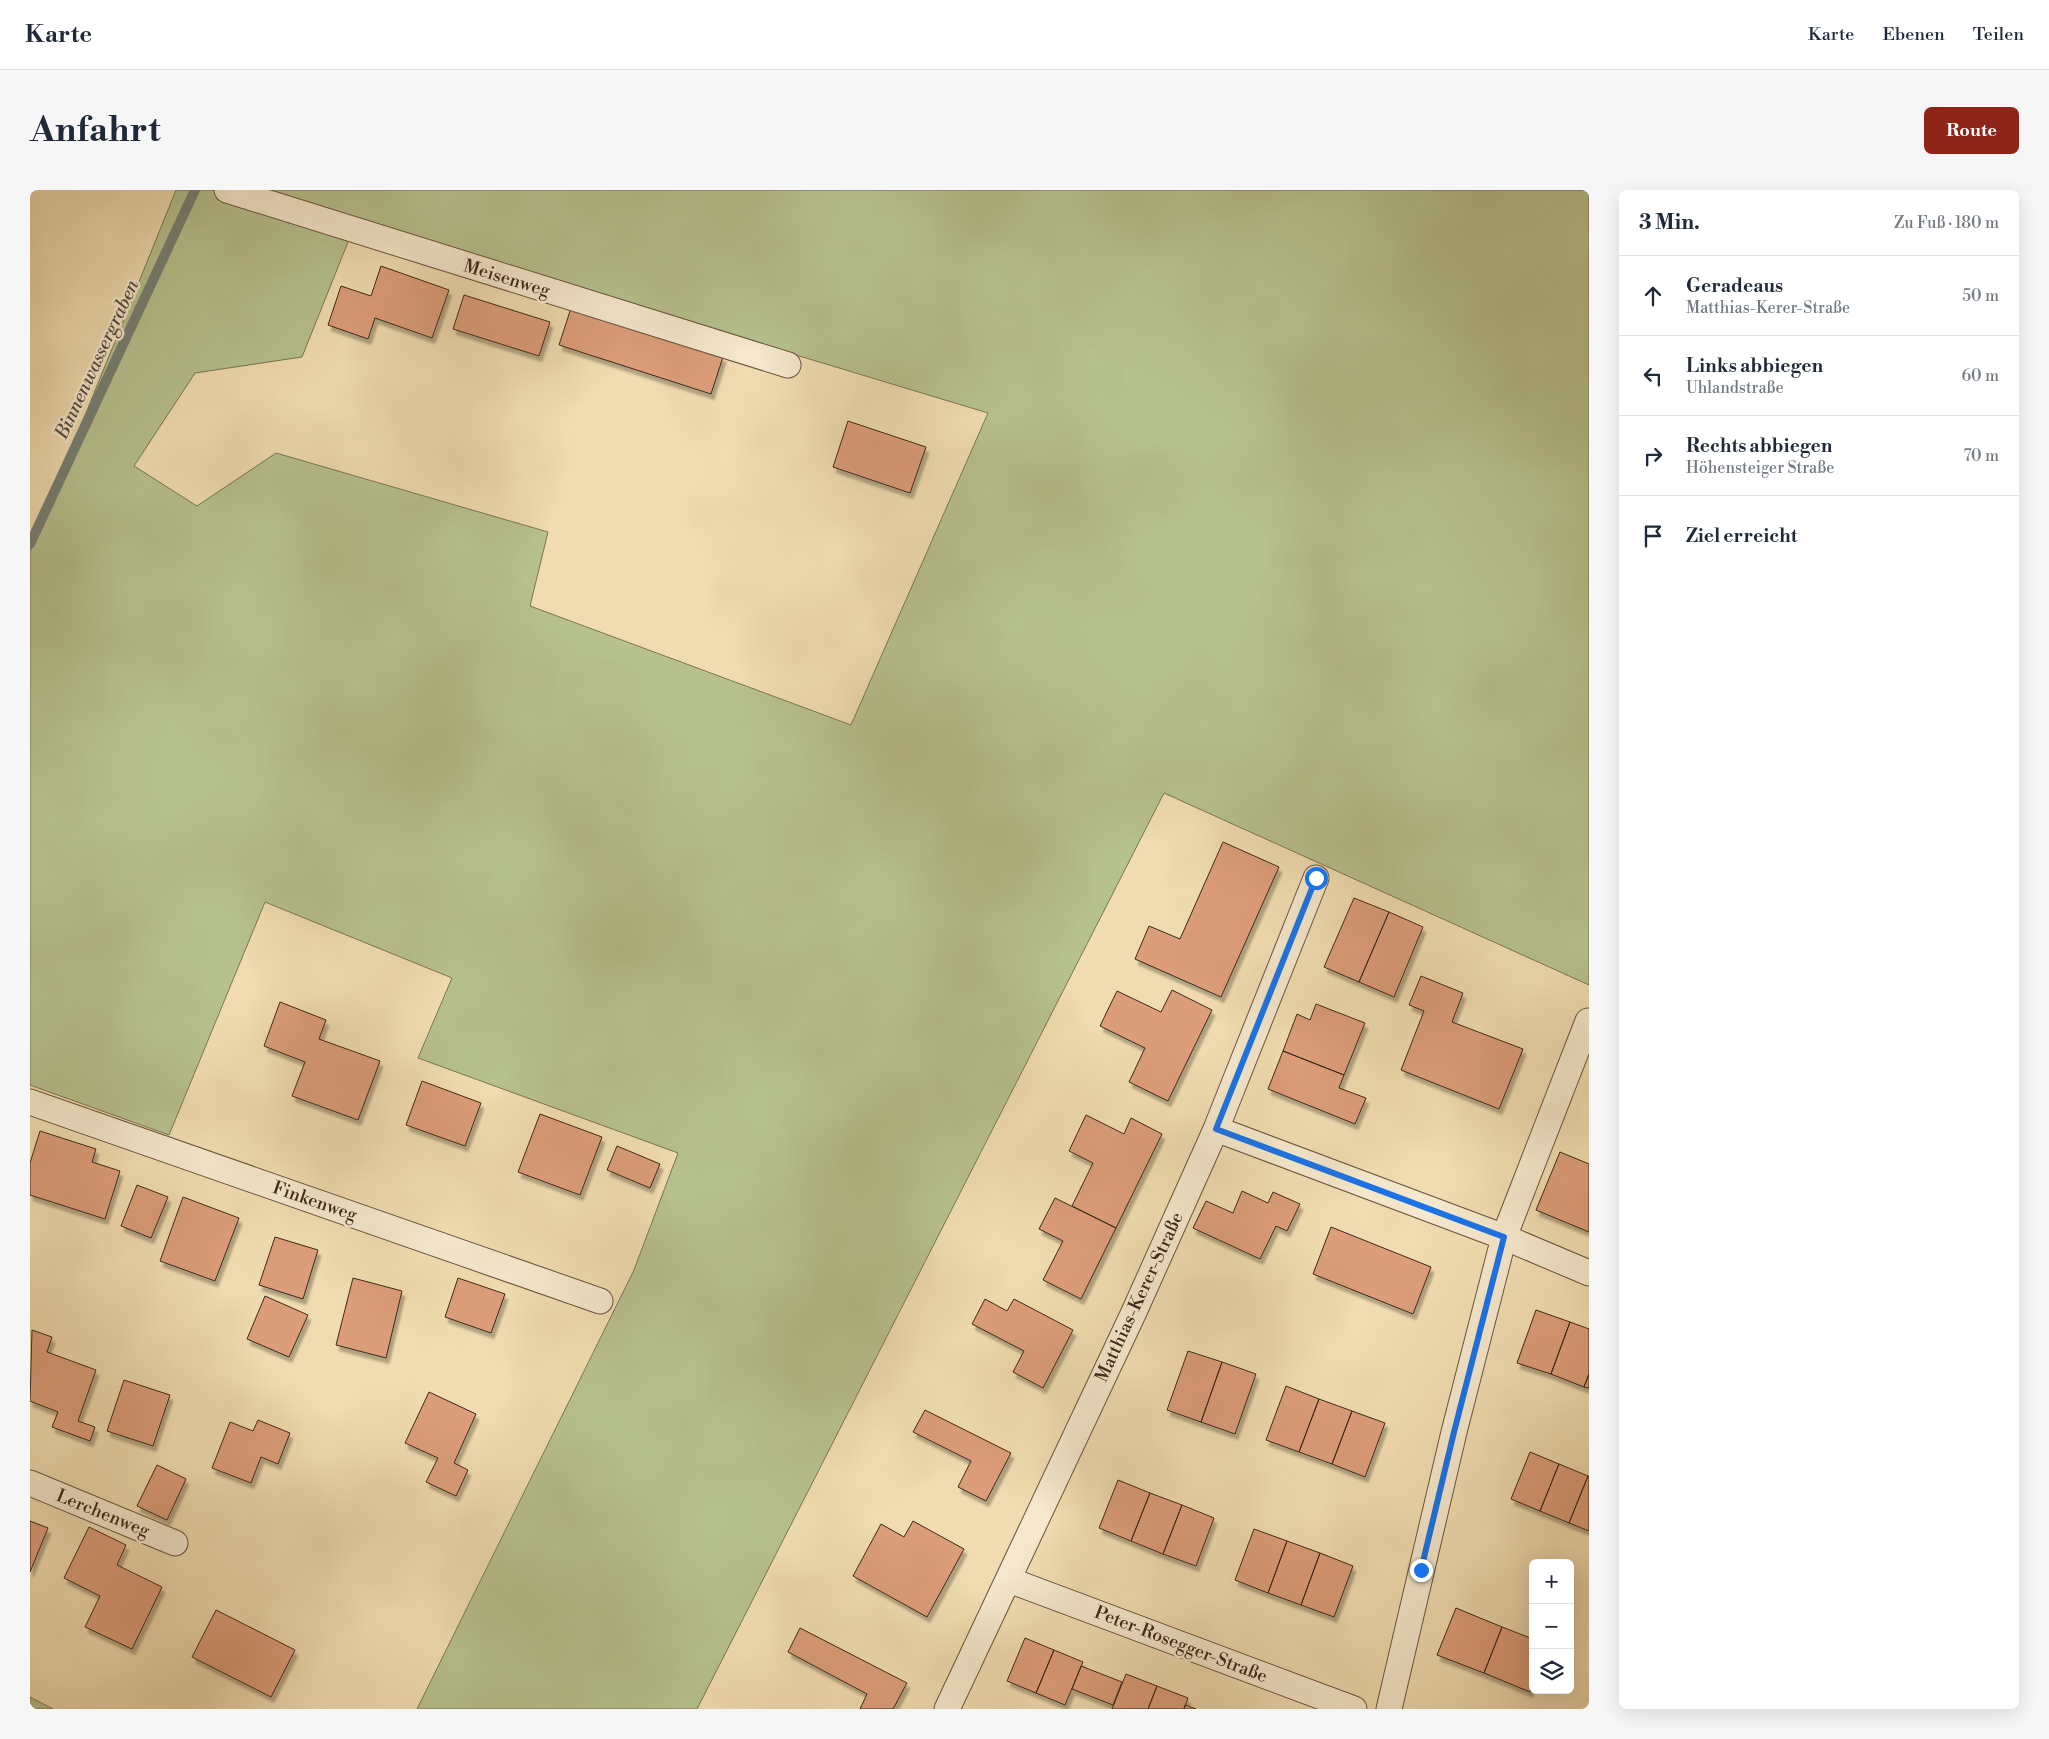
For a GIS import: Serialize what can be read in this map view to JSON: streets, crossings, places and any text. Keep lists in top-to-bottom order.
{
  "streets": {
    "street": [
      "Meisenweg",
      "Finkenweg",
      "Matthias-Kerer-Straße",
      "Lerchenweg",
      "Peter-Rosegger-Straße"
    ]
  },
  "crossings": [
    ["Matthias-Kerer-Straße", "Peter-Rosegger-Straße"]
  ],
  "water": ["Binnenwassergraben"],
  "page": {
    "header": "Karte",
    "nav": ["Karte", "Ebenen", "Teilen"],
    "buttons": "Route",
    "title": "Anfahrt",
    "heading": ["3 Min.", "Zu Fuß · 180 m"],
    "list": [
      ["Geradeaus", "Matthias-Kerer-Straße", "50 m"],
      ["Links abbiegen", "Uhlandstraße", "60 m"],
      ["Rechts abbiegen", "Höhensteiger Straße", "70 m"],
      "Ziel erreicht"
    ],
    "map_buttons": ["+", "−"]
  }
}
